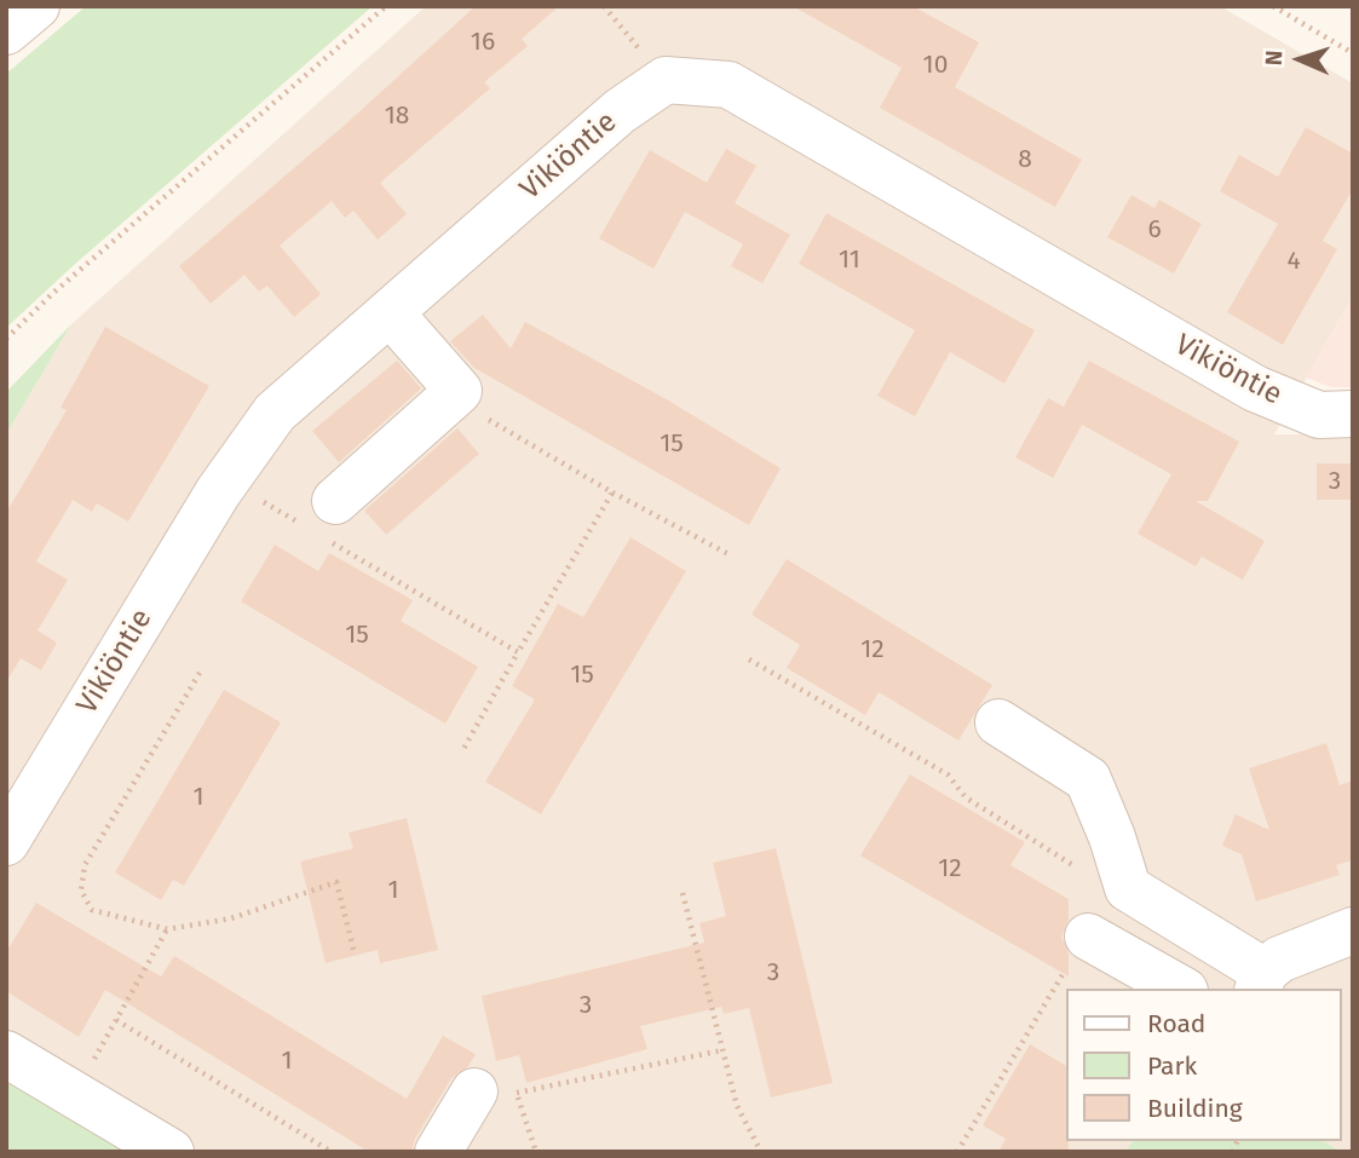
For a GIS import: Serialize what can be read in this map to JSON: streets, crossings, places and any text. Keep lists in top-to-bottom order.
{
  "streets": {
    "street": ["Vikiöntie"]
  },
  "house_numbers": [
    "16",
    "10",
    "18",
    "8",
    "6",
    "11",
    "4",
    "15",
    "3",
    "15",
    "12",
    "15",
    "1",
    "12",
    "1",
    "3",
    "3",
    "1"
  ],
  "legend": ["Road", "Park", "Building"],
  "north": "left"
}
